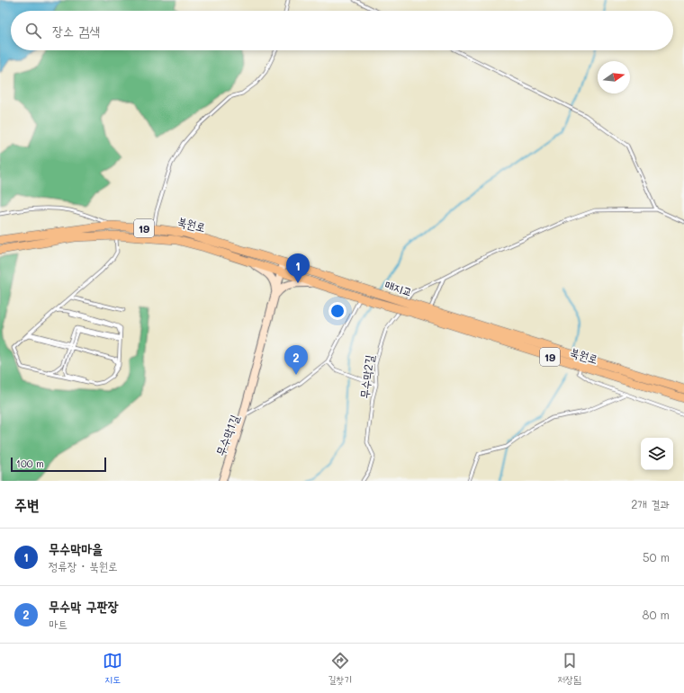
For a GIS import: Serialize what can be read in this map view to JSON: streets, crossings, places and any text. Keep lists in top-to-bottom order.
{
  "streets": {
    "main road": ["북원로", "19", "매지교"],
    "street": ["무수막1길"],
    "lane": ["무수막2길"]
  },
  "crossings": [
    ["북원로", "매지교"],
    ["북원로", "무수막1길"],
    ["매지교", "무수막1길"]
  ],
  "scale_bar": "100 m",
  "north": "right",
  "page": {
    "search": "장소 검색",
    "pins": ["1", "2"],
    "scale": "100 m",
    "heading": ["주변", "2개 결과"],
    "list": [
      {
        "mark": "1",
        "name": "무수막마을",
        "note": "정류장 · 북원로",
        "value": "50 m"
      },
      {
        "mark": "2",
        "name": "무수막 구판장",
        "note": "마트",
        "value": "80 m"
      }
    ],
    "nav": ["지도", "길찾기", "저장됨"]
  }
}
